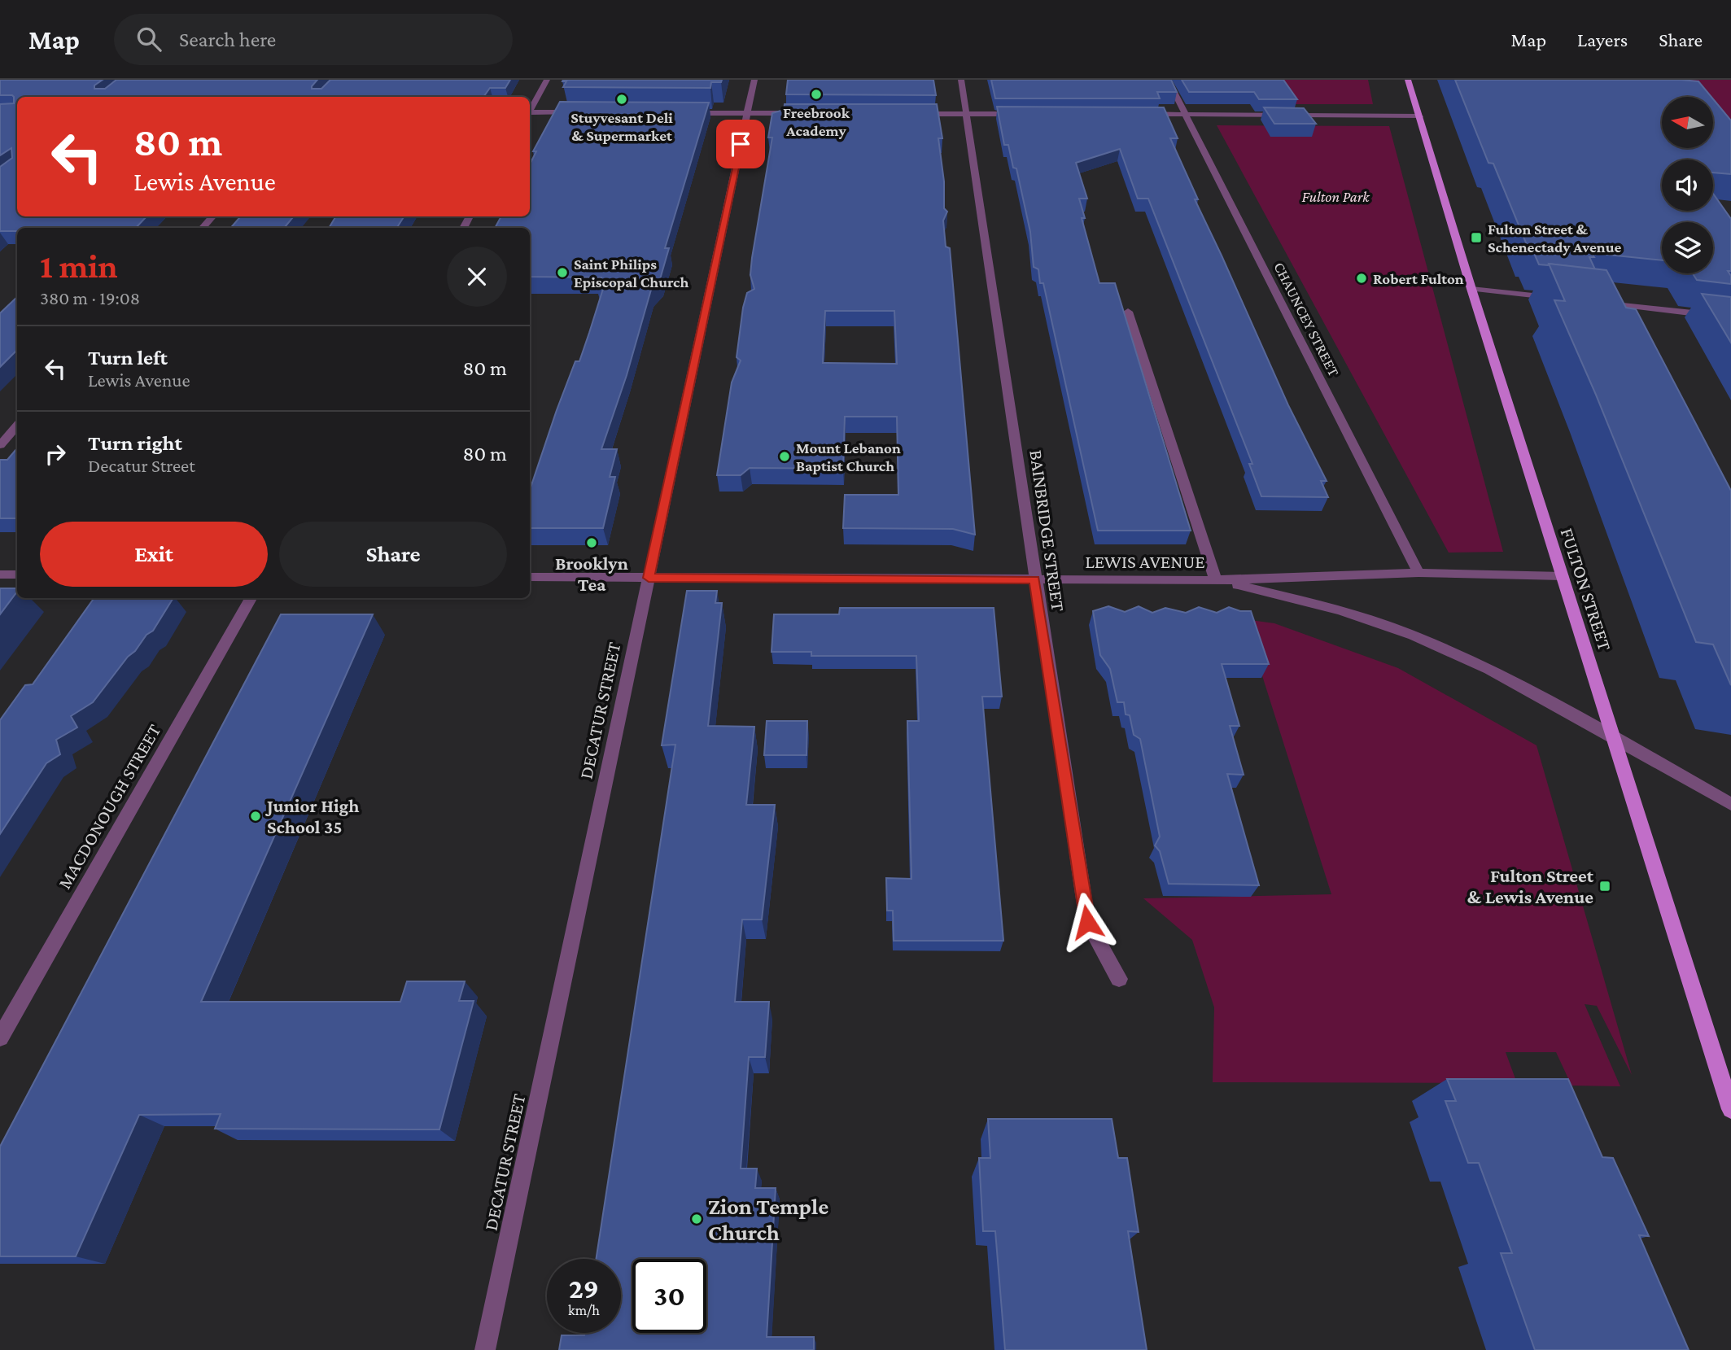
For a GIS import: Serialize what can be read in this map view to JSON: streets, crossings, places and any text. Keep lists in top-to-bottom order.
{
  "streets": {
    "main road": ["FULTON STREET"],
    "street": [
      "CHAUNCEY STREET",
      "BAINBRIDGE STREET",
      "LEWIS AVENUE",
      "DECATUR STREET",
      "MACDONOUGH STREET"
    ]
  },
  "crossings": [
    ["CHAUNCEY STREET", "LEWIS AVENUE"],
    ["BAINBRIDGE STREET", "LEWIS AVENUE"],
    ["LEWIS AVENUE", "FULTON STREET"],
    ["LEWIS AVENUE", "DECATUR STREET"]
  ],
  "parks": ["Fulton Park"],
  "places": {
    "other": [
      "Freebrook Academy",
      "Stuyvesant Deli & Supermarket",
      "Saint Philips Episcopal Church",
      "Robert Fulton",
      "Mount Lebanon Baptist Church",
      "Brooklyn Tea",
      "Junior High School 35",
      "Zion Temple Church"
    ],
    "transit": ["Fulton Street & Schenectady Avenue", "Fulton Street & Lewis Avenue"]
  },
  "north": "left",
  "page": {
    "header": "Map",
    "search": "Search here",
    "nav": ["Map", "Layers", "Share"],
    "turn": ["80 m", "Lewis Avenue"],
    "heading": ["1 min", "380 m · 19:08"],
    "list": [
      {
        "name": "Turn left",
        "note": "Lewis Avenue",
        "value": "80 m"
      },
      {
        "name": "Turn right",
        "note": "Decatur Street",
        "value": "80 m"
      }
    ],
    "buttons": ["Exit", "Share"],
    "speed": "29 km/h",
    "limit": "30"
  }
}
